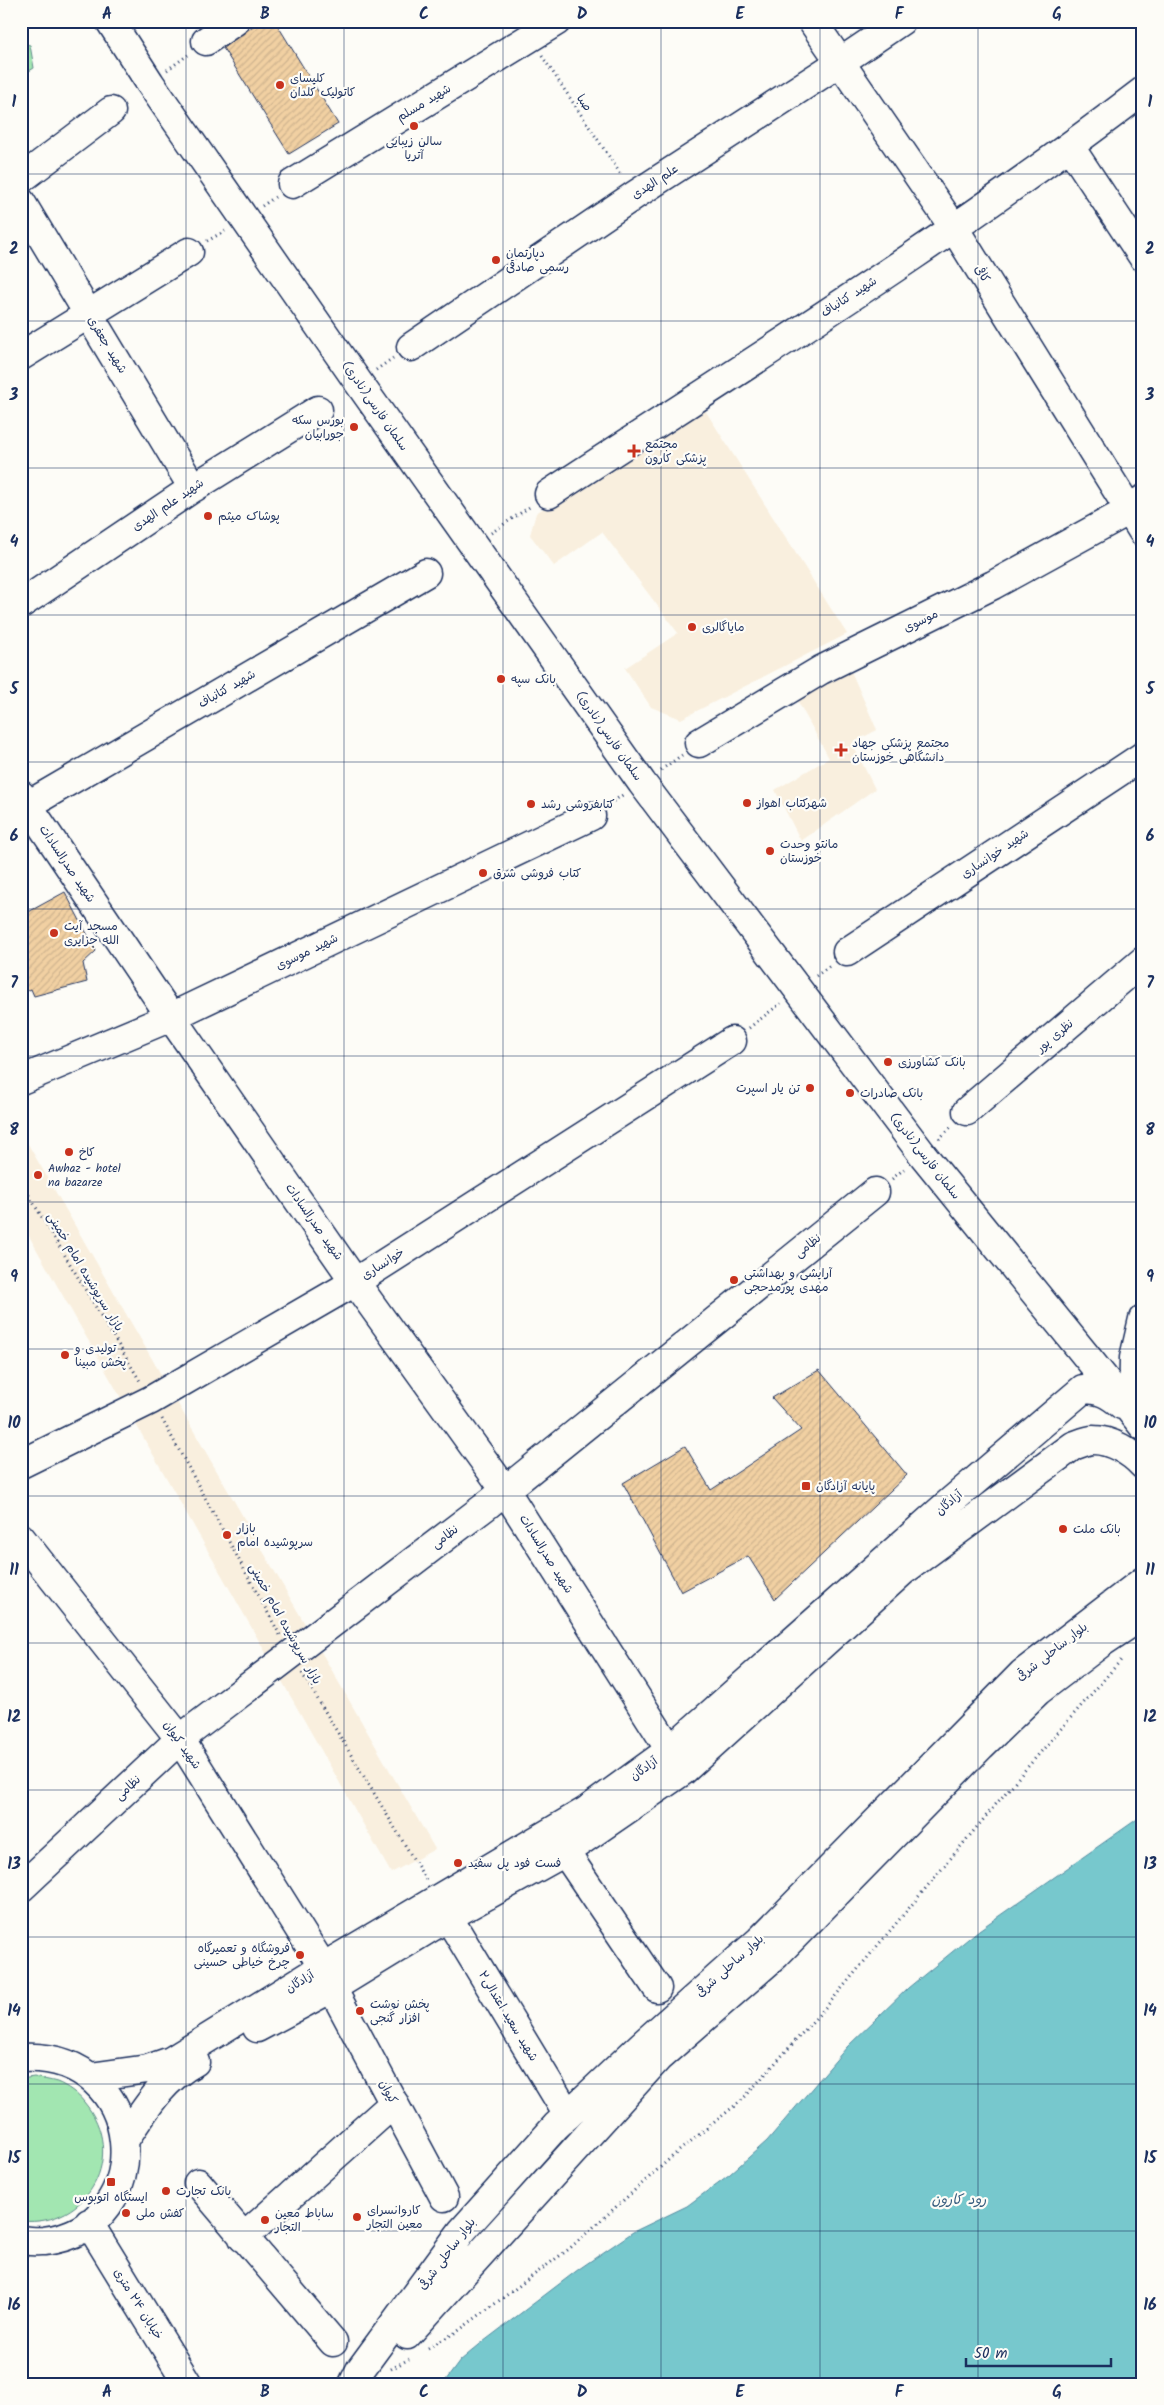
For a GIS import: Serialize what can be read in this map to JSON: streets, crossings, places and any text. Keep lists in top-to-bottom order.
{
  "streets": {
    "street": [
      "شهید مسلم",
      "علم الهدی",
      "کافی",
      "شهید کتانباف",
      "شهید جعفری",
      "سلمان فارسی(نادری)",
      "شهید علم الهدی",
      "موسوی",
      "شهید خوانساری",
      "شهید صدرالسادات",
      "شهید موسوی",
      "نظری پور",
      "نظامی",
      "خوانساری",
      "آزادگان",
      "بلوار ساحلی شرقی",
      "شهید کیوان",
      "شهید سعید اعتدالی۲",
      "کیوان",
      "خیابان ۲۴ متری"
    ],
    "path": ["صبا", "بازار سرپوشیده امام خمینی"]
  },
  "crossings": [
    ["شهید مسلم", "صبا"],
    ["صبا", "علم الهدی"],
    ["علم الهدی", "کافی"],
    ["کافی", "شهید کتانباف"],
    ["کافی", "موسوی"],
    ["شهید کتانباف", "شهید صدرالسادات"],
    ["شهید جعفری", "شهید علم الهدی"],
    ["سلمان فارسی(نادری)", "آزادگان"],
    ["شهید صدرالسادات", "شهید موسوی"],
    ["شهید صدرالسادات", "نظامی"],
    ["شهید صدرالسادات", "خوانساری"],
    ["شهید صدرالسادات", "آزادگان"],
    ["نظامی", "بازار سرپوشیده امام خمینی"],
    ["نظامی", "شهید کیوان"],
    ["خوانساری", "بازار سرپوشیده امام خمینی"],
    ["بازار سرپوشیده امام خمینی", "آزادگان"],
    ["بازار سرپوشیده امام خمینی", "شهید سعید اعتدالی۲"],
    ["آزادگان", "شهید کیوان"],
    ["آزادگان", "شهید سعید اعتدالی۲"],
    ["آزادگان", "کیوان"],
    ["بلوار ساحلی شرقی", "شهید سعید اعتدالی۲"],
    ["شهید کیوان", "کیوان"]
  ],
  "water": ["رود کارون"],
  "places": {
    "other": [
      "کلیسای کاتولیک کلدان",
      "سالن زیبایی آتریا",
      "دپارتمان رسمی صادقی",
      "بورس سکه جورابیان",
      "پوشاک میثم",
      "مایاگالری",
      "بانک سپه",
      "شهرکتاب اهواز",
      "کتابفروشی رشد",
      "مانتو وحدت خوزستان",
      "کتاب فروشی شرق",
      "مسجد آیت الله جزایری",
      "بانک کشاورزی",
      "تن یار اسپرت",
      "بانک صادرات",
      "کاخ",
      "Awhaz - hotel na bazarze",
      "آرایشی و بهداشتی مهدی پورمدحجی",
      "تولیدی و پخش مبینا",
      "بانک ملت",
      "بازار سرپوشیده امام",
      "فست فود پل سفید",
      "فروشگاه و تعمیرگاه چرخ خیاطی حسینی",
      "پخش نوشت افزار گنجی",
      "بانک تجارت",
      "کفش ملی",
      "کاروانسرای معین التجار",
      "ساباط معین التجار"
    ],
    "health": ["مجتمع پزشکی کارون", "مجتمع پزشکی جهاد دانشگاهی خوزستان"],
    "transit": ["پایانه آزادگان", "ایستگاه اتوبوس"]
  },
  "scale_bar": "50 m",
  "grid": {
    "columns": [
      "A",
      "B",
      "C",
      "D",
      "E",
      "F",
      "G"
    ],
    "rows": [
      "1",
      "2",
      "3",
      "4",
      "5",
      "6",
      "7",
      "8",
      "9",
      "10",
      "11",
      "12",
      "13",
      "14",
      "15",
      "16"
    ]
  }
}
